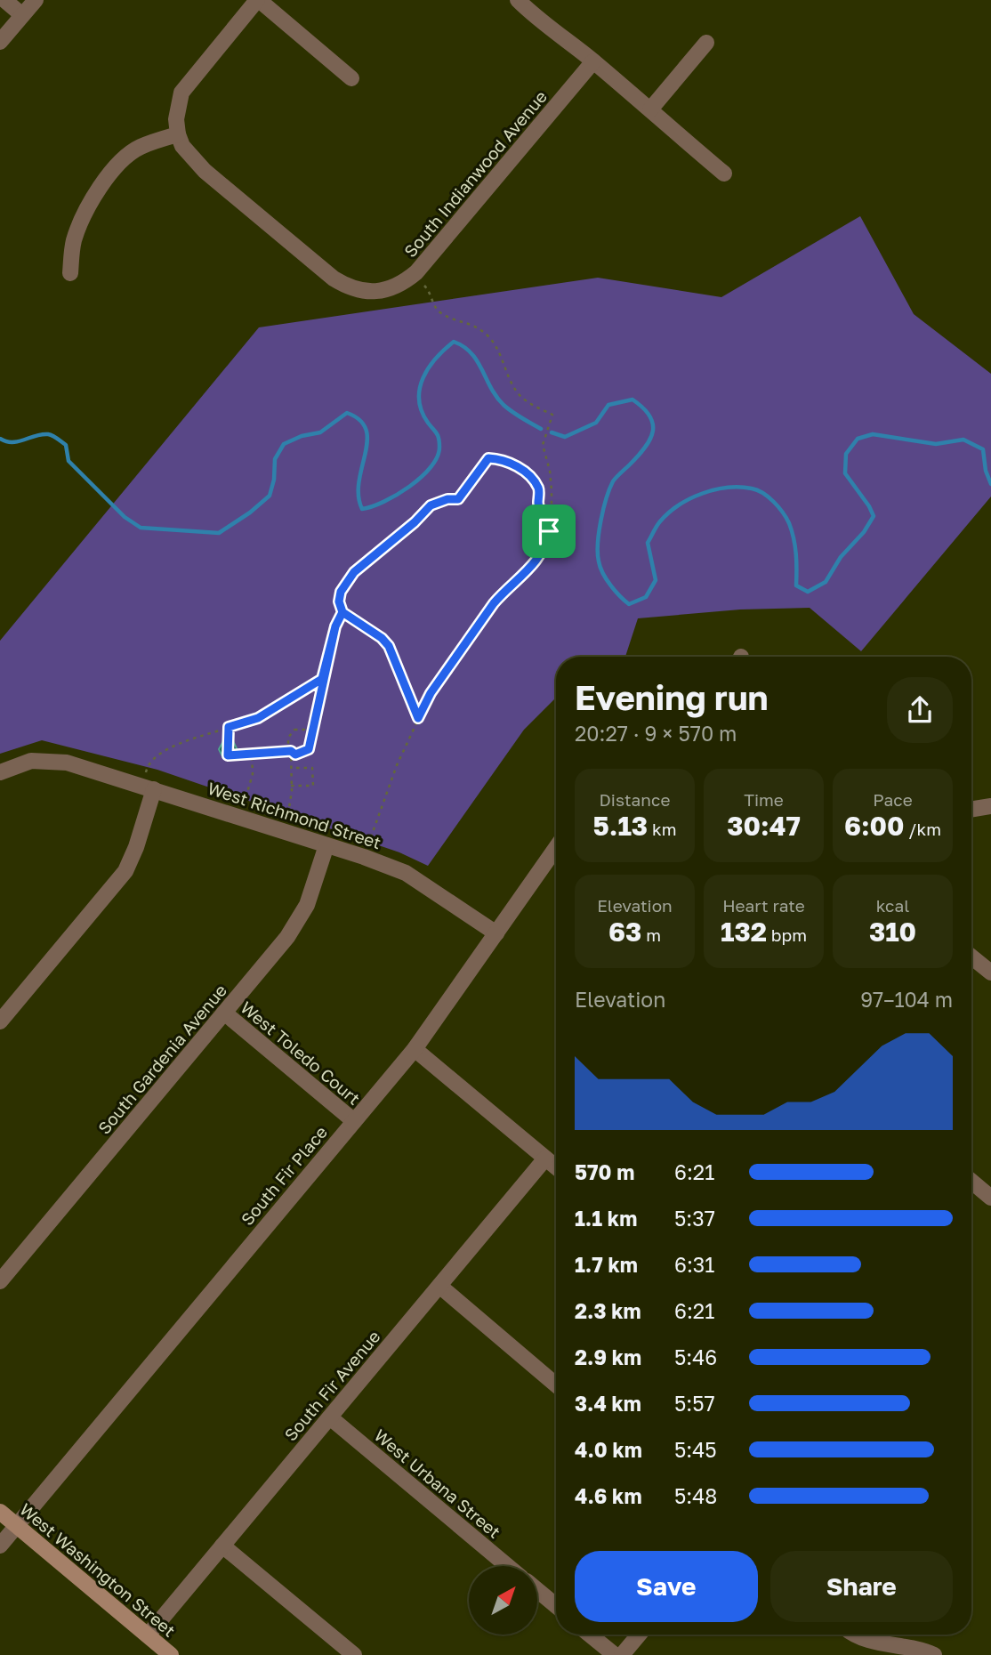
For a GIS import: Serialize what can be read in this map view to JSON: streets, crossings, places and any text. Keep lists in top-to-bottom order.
{
  "streets": {
    "main road": ["West Washington Street"],
    "street": [
      "South Indianwood Avenue",
      "West Richmond Street",
      "West Toledo Court",
      "South Gardenia Avenue",
      "South Fir Place",
      "South Fir Avenue",
      "West Urbana Street"
    ]
  },
  "crossings": [
    ["West Richmond Street", "South Gardenia Avenue"],
    ["West Richmond Street", "South Fir Place"],
    ["West Toledo Court", "South Gardenia Avenue"],
    ["West Toledo Court", "South Fir Place"],
    ["South Fir Place", "West Washington Street"],
    ["South Fir Avenue", "West Urbana Street"],
    ["South Fir Avenue", "West Washington Street"]
  ],
  "north": "top right",
  "page": {
    "heading": ["Evening run", "20:27 · 9 × 570 m"],
    "stats": [
      ["Distance", "5.13 km"],
      ["Time", "30:47"],
      ["Pace", "6:00 /km"],
      ["Elevation", "63 m"],
      ["Heart rate", "132 bpm"],
      ["kcal", "310"]
    ],
    "chart": ["Elevation", "97–104 m"],
    "list": [
      {
        "name": "570 m",
        "note": "6:21"
      },
      {
        "name": "1.1 km",
        "note": "5:37"
      },
      {
        "name": "1.7 km",
        "note": "6:31"
      },
      {
        "name": "2.3 km",
        "note": "6:21"
      },
      {
        "name": "2.9 km",
        "note": "5:46"
      },
      {
        "name": "3.4 km",
        "note": "5:57"
      },
      {
        "name": "4.0 km",
        "note": "5:45"
      },
      {
        "name": "4.6 km",
        "note": "5:48"
      }
    ],
    "buttons": ["Save", "Share"]
  }
}
